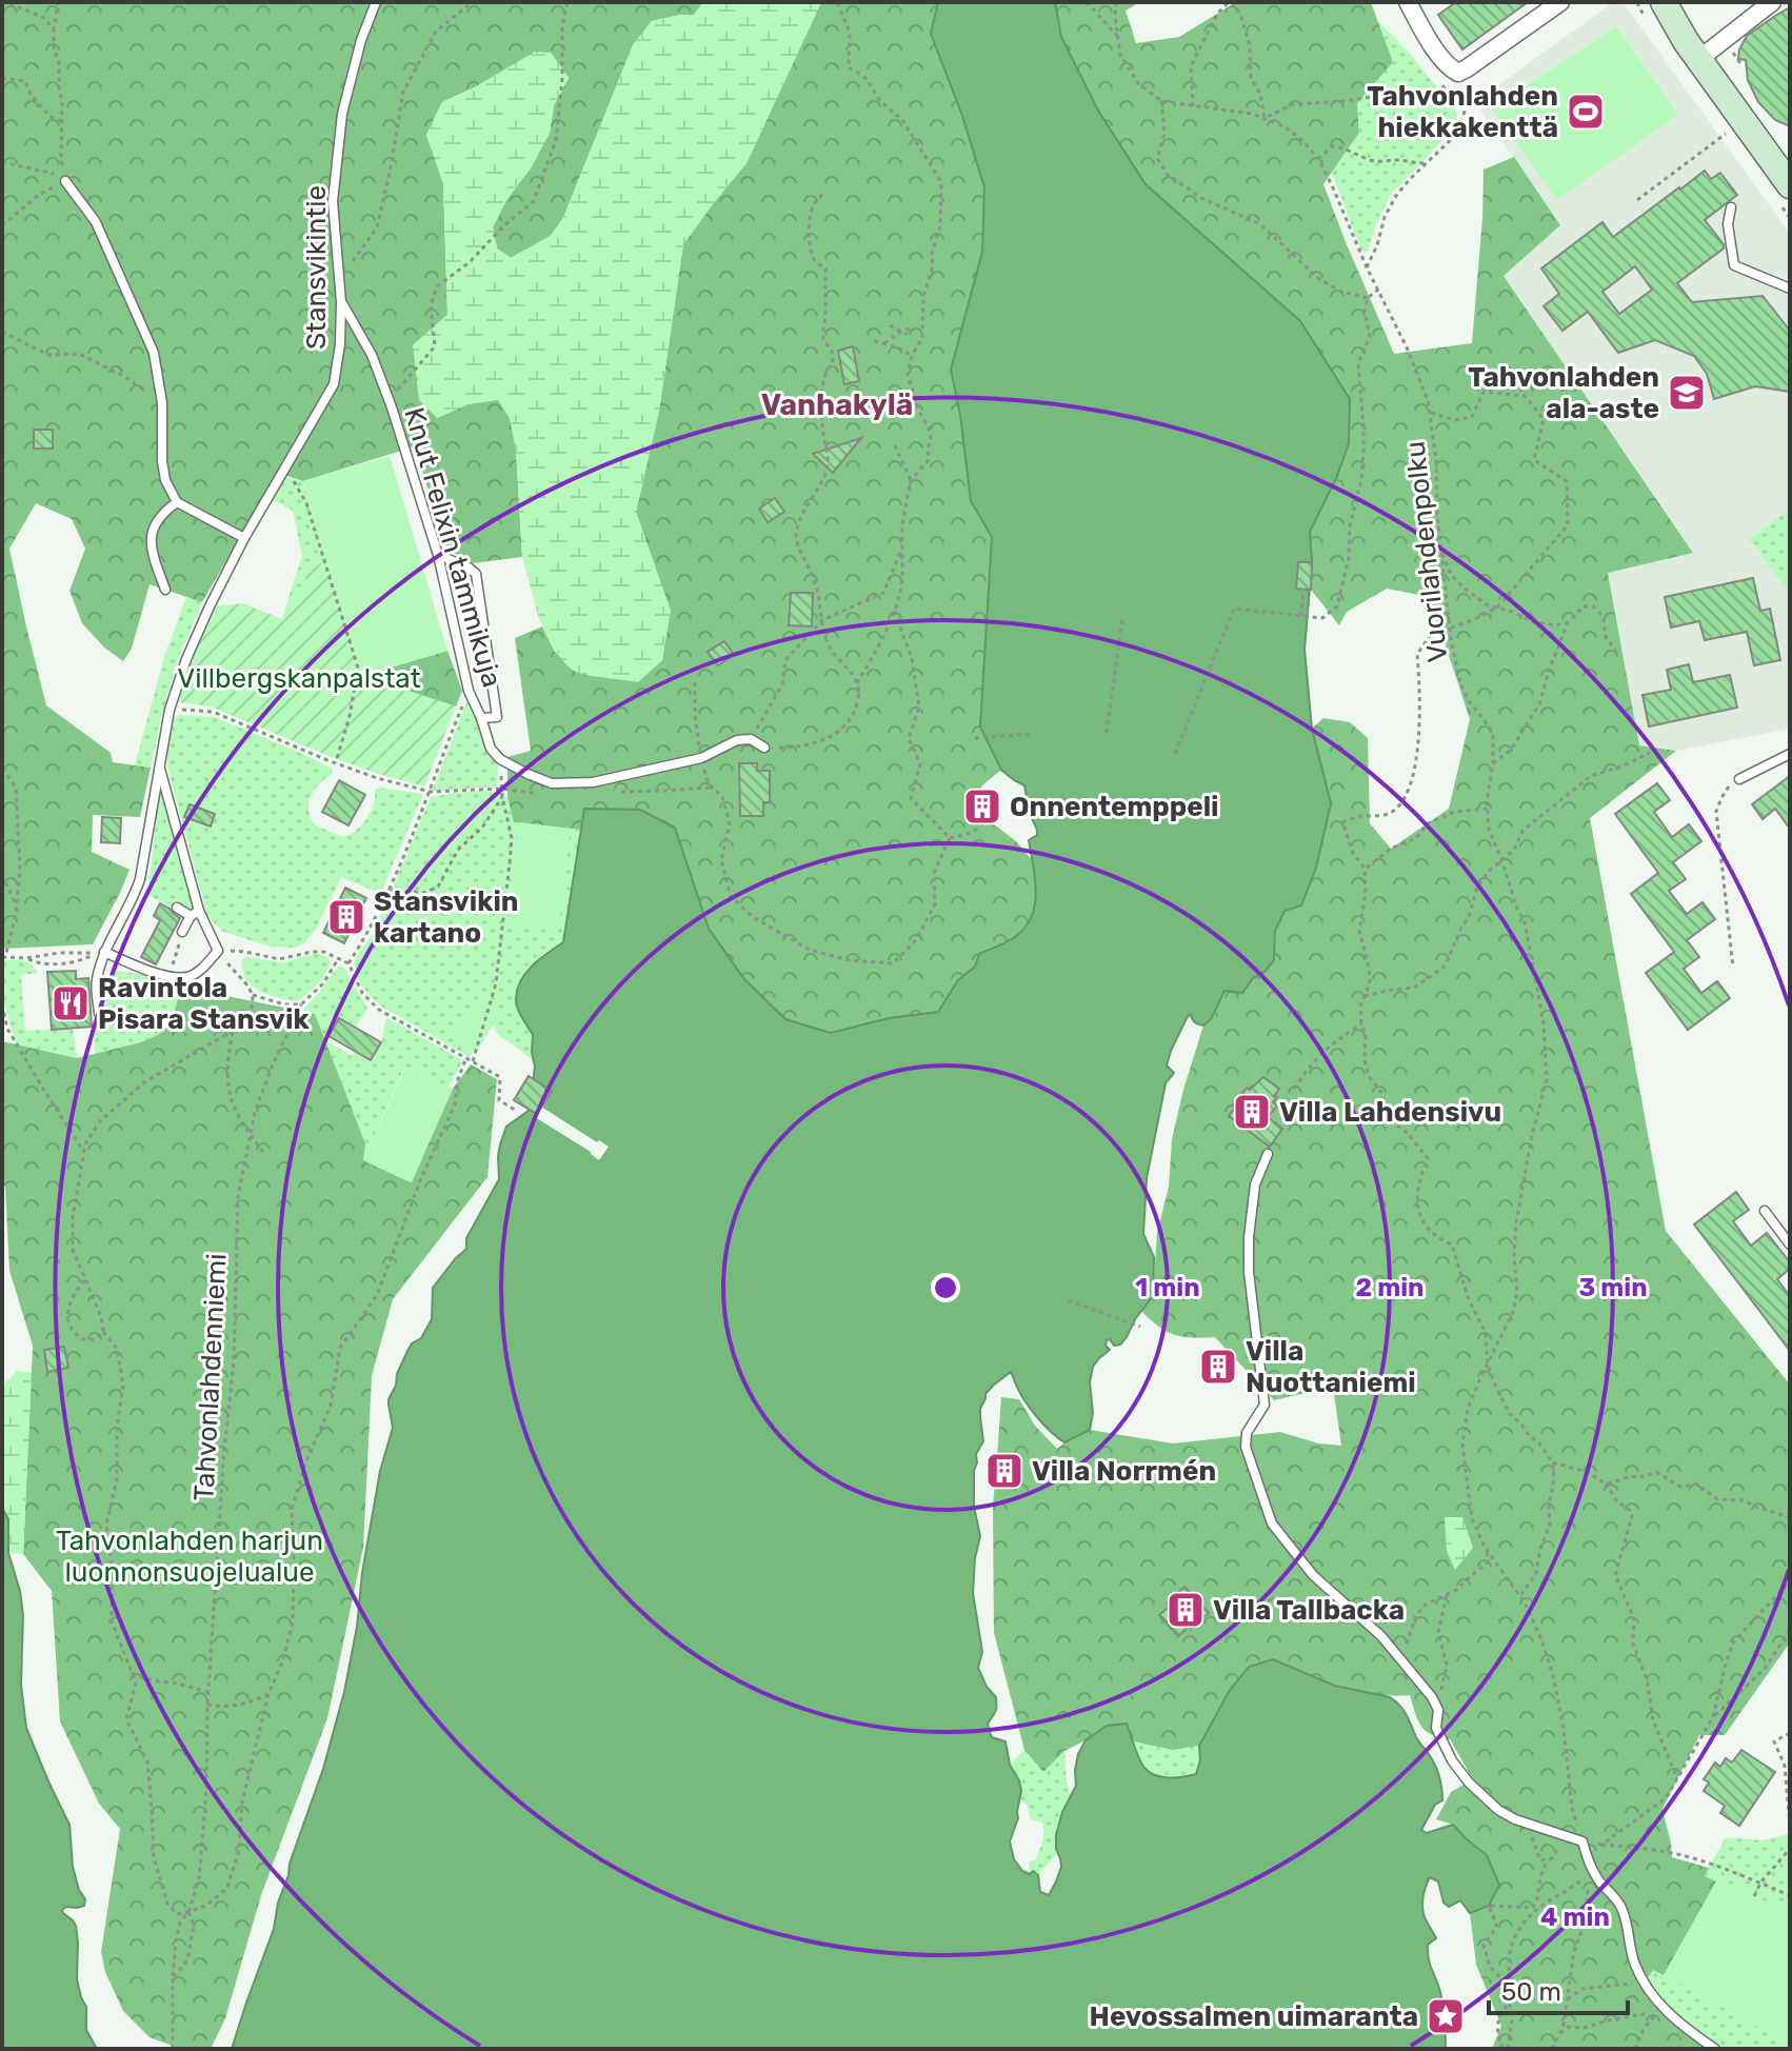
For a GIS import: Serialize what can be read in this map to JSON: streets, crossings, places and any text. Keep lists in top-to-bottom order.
{
  "streets": {
    "lane": ["Stansvikintie", "Knut Felixin tammikuja"],
    "path": ["Vuorilahdenpolku", "Tahvonlahdenniemi"]
  },
  "crossings": [
    ["Stansvikintie", "Knut Felixin tammikuja"]
  ],
  "districts": ["Vanhakylä"],
  "parks": ["Villbergskanpalstat", "Tahvonlahden harjun luonnonsuojelualue"],
  "places": {
    "sports": ["Tahvonlahden hiekkakenttä"],
    "school or university": ["Tahvonlahden ala-aste"],
    "building": [
      "Onnentemppeli",
      "Stansvikin kartano",
      "Villa Lahdensivu",
      "Villa Nuottaniemi",
      "Villa Norrmén",
      "Villa Tallbacka"
    ],
    "restaurant": ["Ravintola Pisara Stansvik"],
    "place": ["Hevossalmen uimaranta"]
  },
  "scale_bar": "50 m",
  "rings": [
    "1 min",
    "2 min",
    "3 min",
    "4 min"
  ]
}
